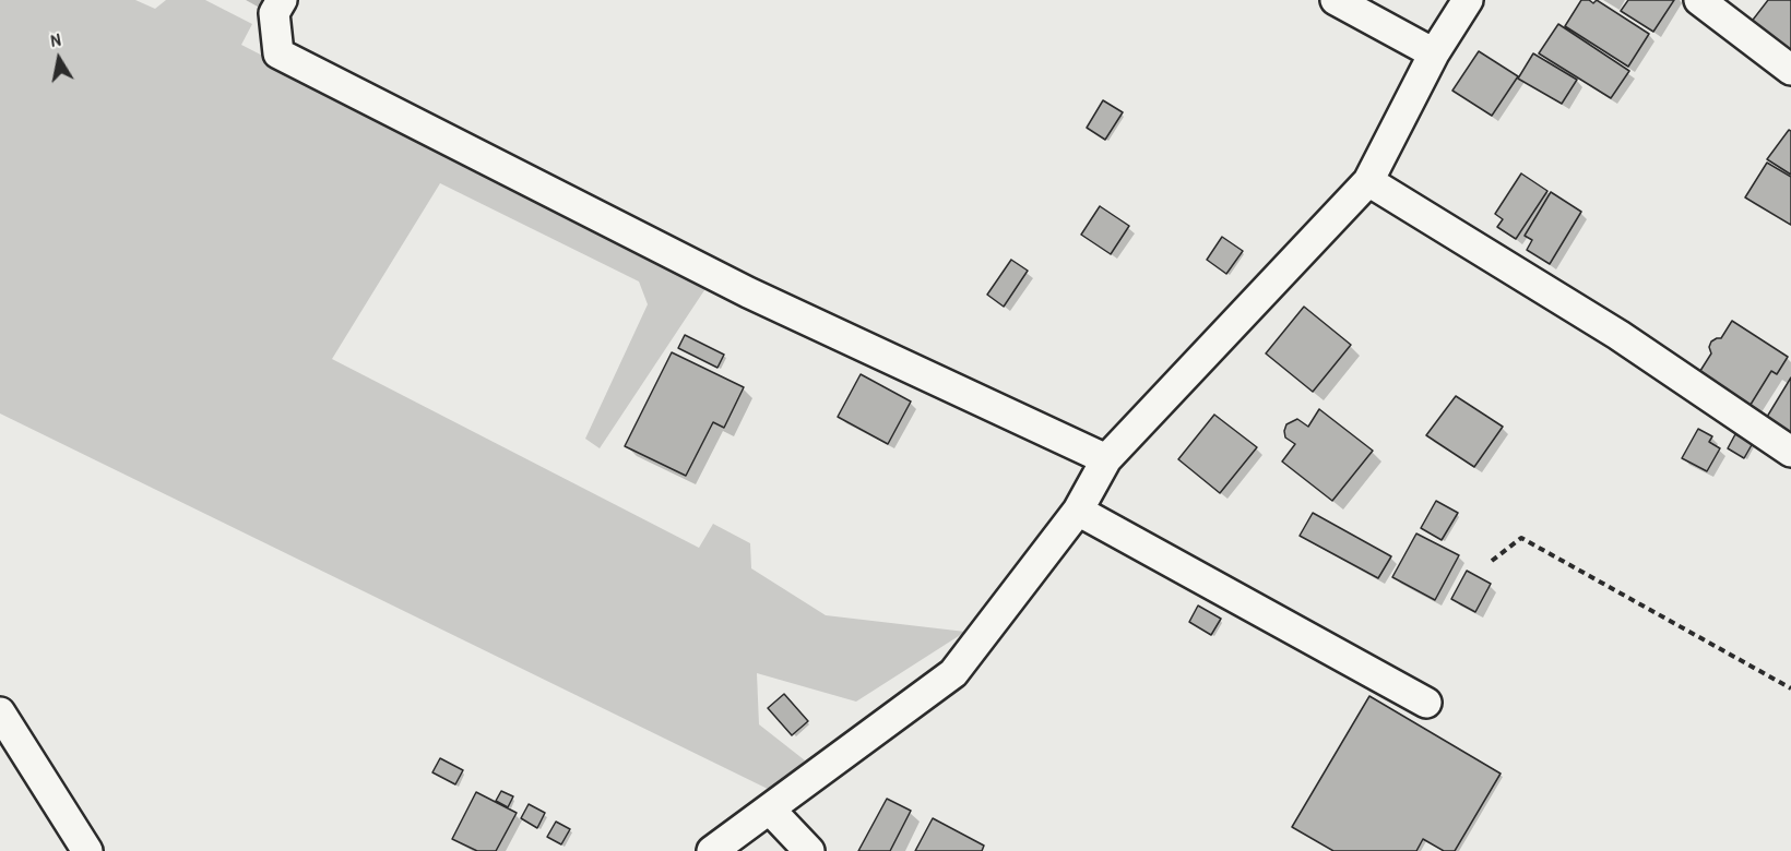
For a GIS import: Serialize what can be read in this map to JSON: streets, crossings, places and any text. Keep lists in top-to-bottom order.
{
  "north": "top"
}
